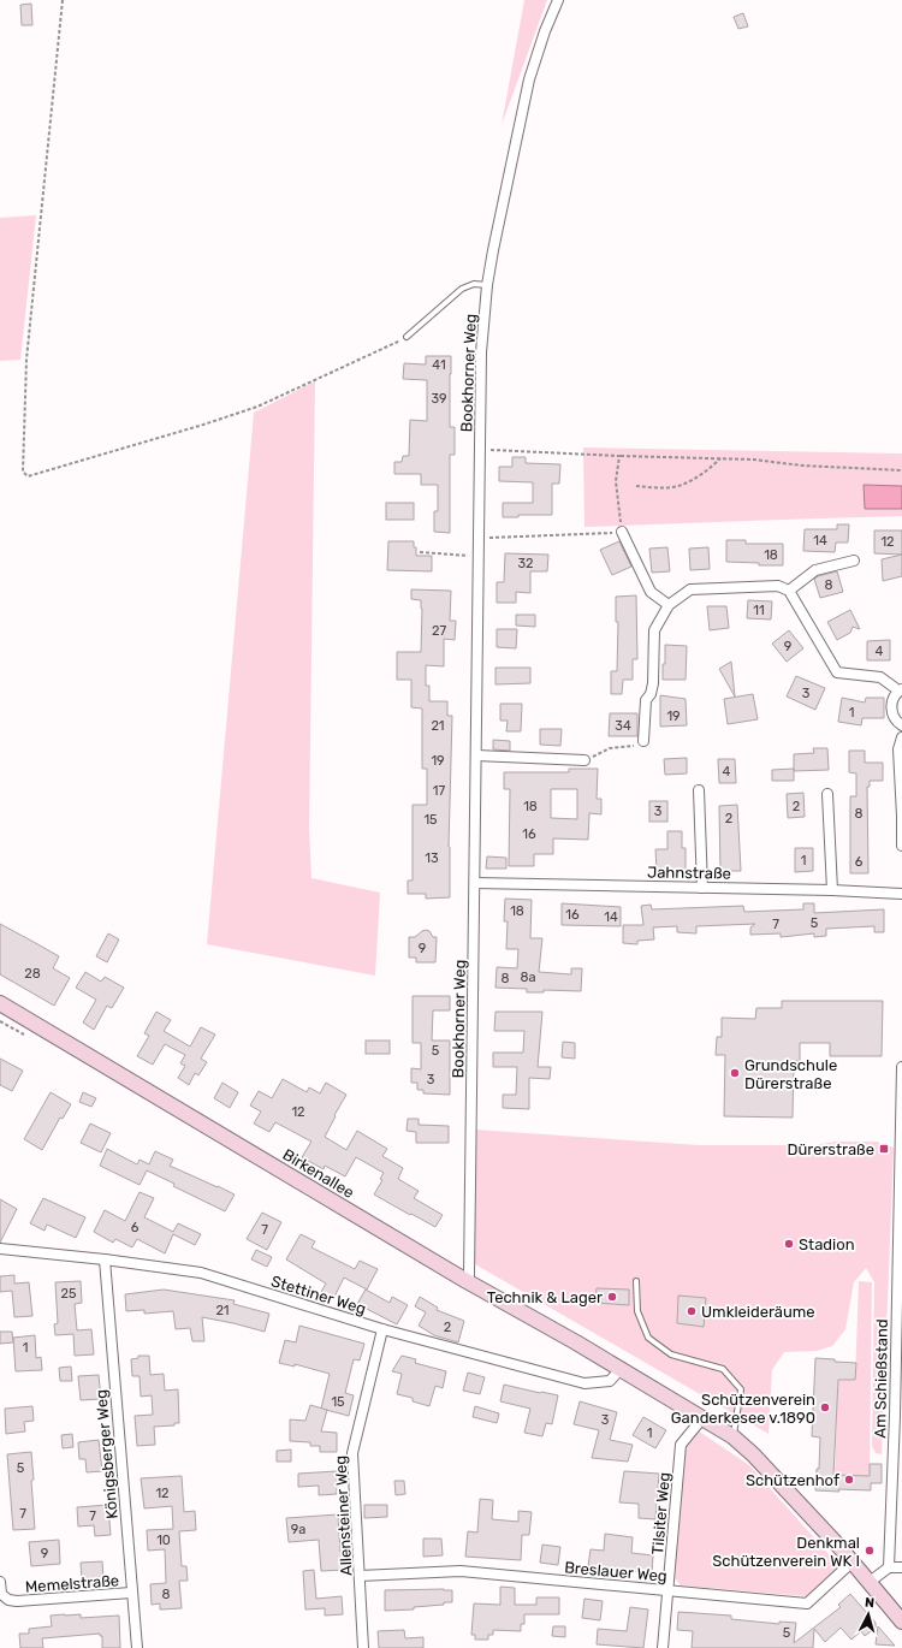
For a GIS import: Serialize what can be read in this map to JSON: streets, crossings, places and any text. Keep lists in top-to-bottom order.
{
  "streets": {
    "street": [
      "Bookhorner Weg",
      "Jahnstraße",
      "Birkenallee",
      "Stettiner Weg",
      "Am Schießstand",
      "Königsberger Weg",
      "Tilsiter Weg",
      "Allensteiner Weg",
      "Breslauer Weg",
      "Memelstraße"
    ]
  },
  "crossings": [
    ["Bookhorner Weg", "Jahnstraße"],
    ["Bookhorner Weg", "Birkenallee"],
    ["Birkenallee", "Stettiner Weg"],
    ["Birkenallee", "Tilsiter Weg"],
    ["Birkenallee", "Breslauer Weg"],
    ["Stettiner Weg", "Königsberger Weg"],
    ["Stettiner Weg", "Allensteiner Weg"],
    ["Königsberger Weg", "Memelstraße"],
    ["Tilsiter Weg", "Breslauer Weg"],
    ["Allensteiner Weg", "Breslauer Weg"]
  ],
  "places": {
    "other": [
      "Grundschule Dürerstraße",
      "Stadion",
      "Technik & Lager",
      "Umkleideräume",
      "Schützenverein Ganderkesee v.1890",
      "Schützenhof",
      "Denkmal Schützenverein WK I"
    ],
    "transit": ["Dürerstraße"]
  },
  "house_numbers": [
    "41",
    "39",
    "14",
    "12",
    "18",
    "32",
    "8",
    "11",
    "27",
    "9",
    "4",
    "3",
    "1",
    "19",
    "21",
    "34",
    "19",
    "4",
    "17",
    "18",
    "2",
    "3",
    "8",
    "2",
    "15",
    "16",
    "13",
    "1",
    "6",
    "18",
    "16",
    "14",
    "5",
    "7",
    "9",
    "28",
    "8a",
    "8",
    "5",
    "3",
    "12",
    "6",
    "7",
    "25",
    "21",
    "2",
    "1",
    "15",
    "3",
    "1",
    "5",
    "12",
    "7",
    "7",
    "9a",
    "10",
    "9",
    "8",
    "5"
  ],
  "north": "top"
}
